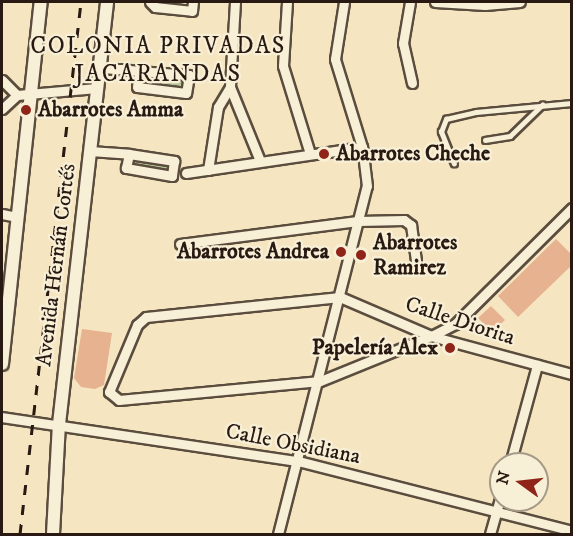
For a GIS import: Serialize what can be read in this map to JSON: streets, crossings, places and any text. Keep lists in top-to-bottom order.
{
  "streets": {
    "main road": ["Avenida Hernán Cortés"],
    "street": ["Calle Diorita", "Calle Obsidiana"]
  },
  "crossings": [
    ["Avenida Hernán Cortés", "Calle Obsidiana"]
  ],
  "districts": ["COLONIA PRIVADAS JACARANDAS"],
  "places": [
    "Abarrotes Amma",
    "Abarrotes Cheche",
    "Abarrotes Andrea",
    "Abarrotes Ramirez",
    "Papelería Alex"
  ],
  "north": "left"
}
